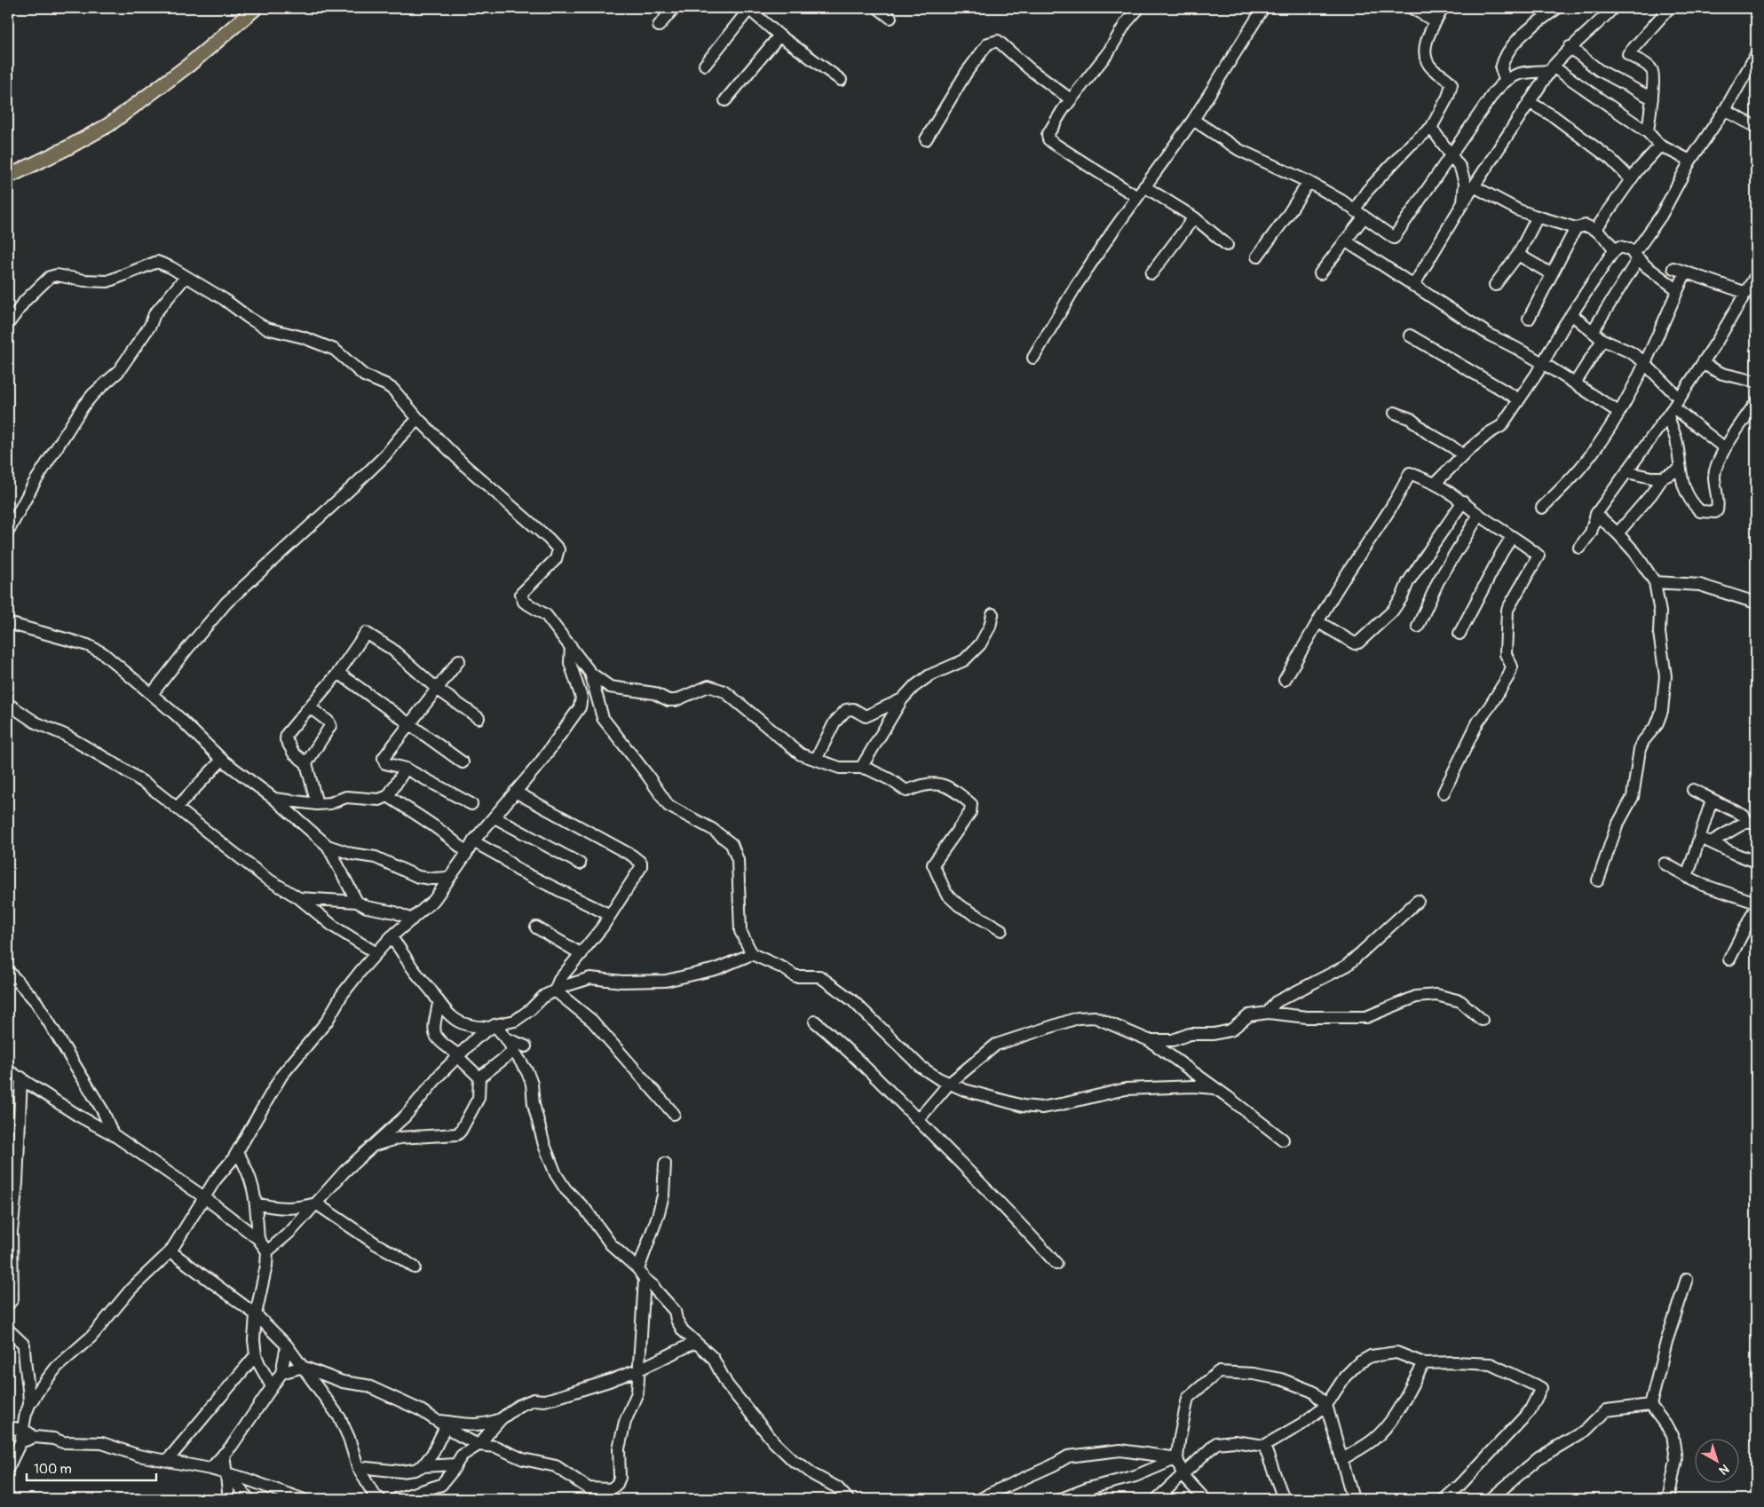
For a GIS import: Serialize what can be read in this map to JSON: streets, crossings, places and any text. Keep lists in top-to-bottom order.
{
  "scale_bar": "100 m",
  "north": "bottom right"
}
